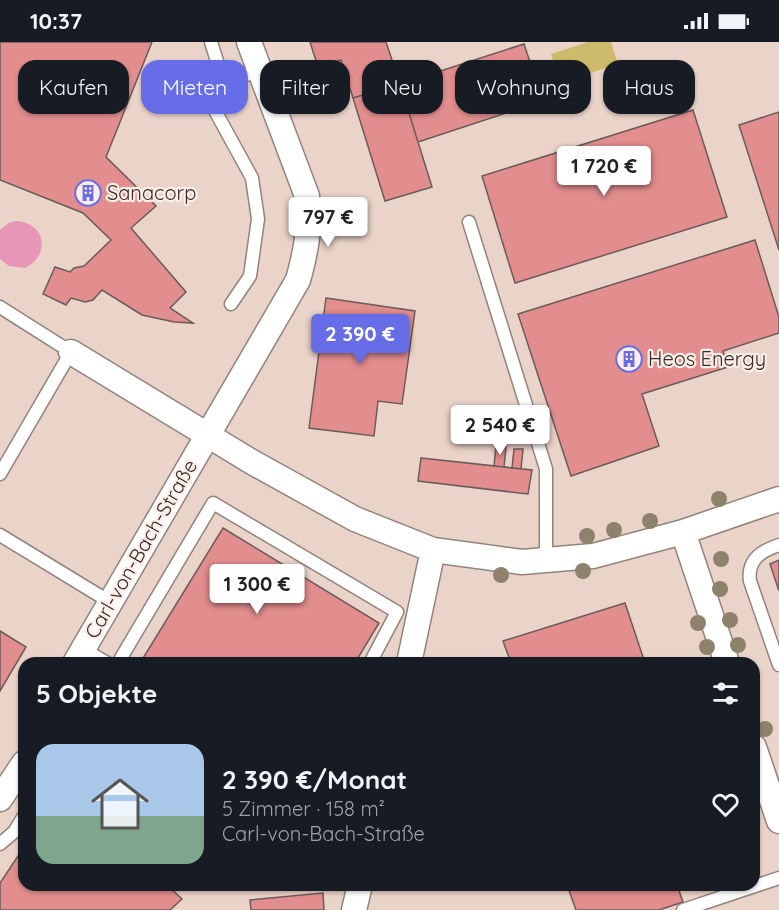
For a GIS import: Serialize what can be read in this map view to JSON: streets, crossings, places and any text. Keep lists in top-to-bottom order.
{
  "streets": {
    "street": ["Carl-von-Bach-Straße"]
  },
  "places": {
    "building": ["Sanacorp", "Heos Energy"]
  },
  "page": {
    "status": "10:37",
    "chip": [
      "Kaufen",
      "Mieten",
      "Filter",
      "Neu",
      "Wohnung",
      "Haus"
    ],
    "price": [
      "1 720 €",
      "797 €",
      "2 390 €",
      "2 540 €",
      "1 300 €"
    ],
    "heading": "5 Objekte",
    "list": [
      {
        "name": "2 390 €/Monat",
        "note": "5 Zimmer · 158 m² · Carl-von-Bach-Straße"
      }
    ]
  }
}
